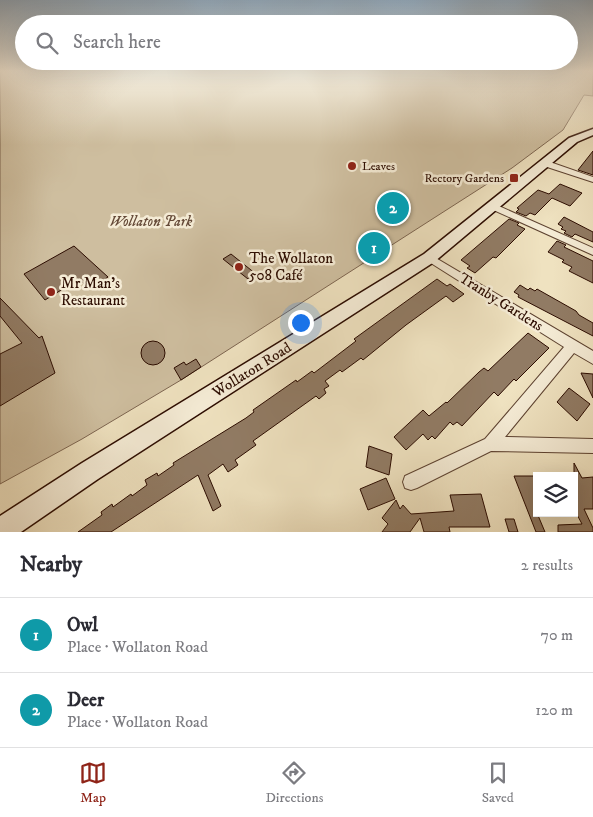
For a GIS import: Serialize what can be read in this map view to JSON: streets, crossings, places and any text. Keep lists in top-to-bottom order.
{
  "streets": {
    "street": ["Tranby Gardens", "Wollaton Road"]
  },
  "crossings": [
    ["Tranby Gardens", "Wollaton Road"]
  ],
  "parks": ["Wollaton Park"],
  "places": {
    "other": ["Leaves", "The Wollaton 508 Café", "Mr Man's Restaurant"],
    "transit": ["Rectory Gardens"]
  },
  "page": {
    "search": "Search here",
    "pins": ["2", "1"],
    "heading": ["Nearby", "2 results"],
    "list": [
      {
        "mark": "1",
        "name": "Owl",
        "note": "Place · Wollaton Road",
        "value": "70 m"
      },
      {
        "mark": "2",
        "name": "Deer",
        "note": "Place · Wollaton Road",
        "value": "120 m"
      }
    ],
    "nav": ["Map", "Directions", "Saved"]
  }
}
